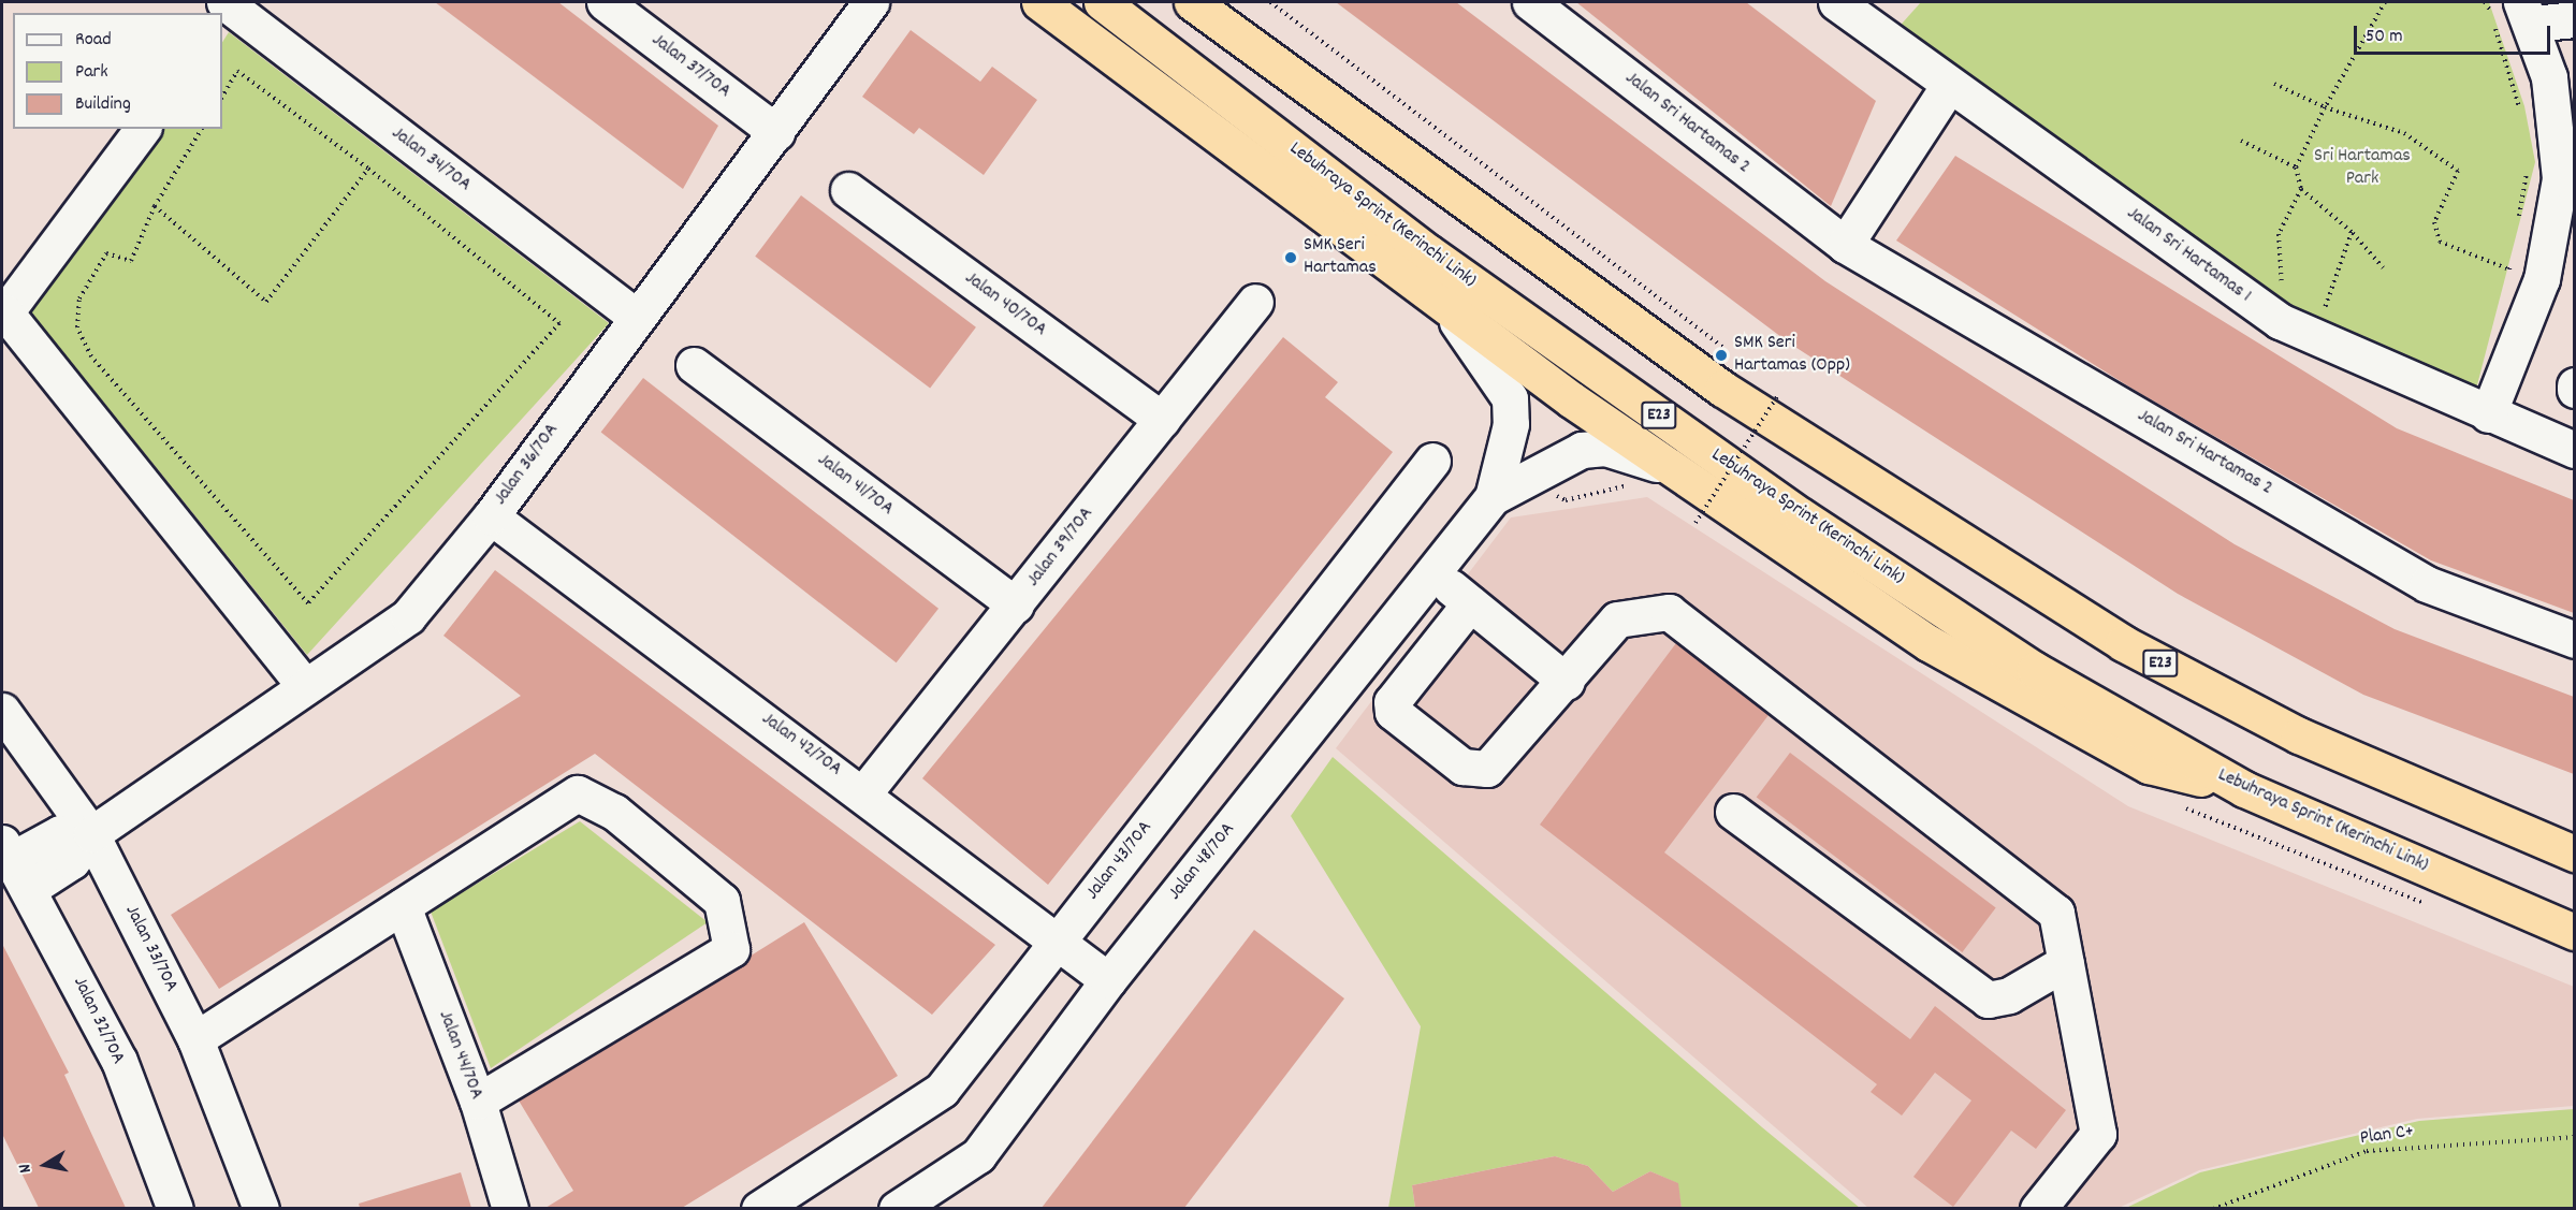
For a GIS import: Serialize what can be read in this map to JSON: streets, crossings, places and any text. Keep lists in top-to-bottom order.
{
  "streets": {
    "highway": ["Lebuhraya Sprint (Kerinchi Link)", "E23"],
    "street": [
      "Jalan 37/70A",
      "Jalan Sri Hartamas 2",
      "Jalan 34/70A",
      "Jalan Sri Hartamas 1",
      "Jalan 40/70A",
      "Jalan 36/70A",
      "Jalan 41/70A",
      "Jalan 39/70A",
      "Jalan 42/70A",
      "Jalan 43/70A",
      "Jalan 48/70A",
      "Jalan 33/70A",
      "Jalan 32/70A",
      "Jalan 44/70A"
    ],
    "path": ["Plan C+"]
  },
  "crossings": [
    ["Jalan 37/70A", "Jalan 36/70A"],
    ["Jalan 34/70A", "Jalan 36/70A"],
    ["Jalan 40/70A", "Jalan 39/70A"],
    ["Jalan 36/70A", "Jalan 42/70A"],
    ["Jalan 36/70A", "Jalan 33/70A"],
    ["Jalan 36/70A", "Jalan 32/70A"],
    ["Jalan 41/70A", "Jalan 39/70A"],
    ["Jalan 39/70A", "Jalan 42/70A"],
    ["Jalan 42/70A", "Jalan 43/70A"],
    ["Jalan 42/70A", "Jalan 48/70A"]
  ],
  "parks": ["Sri Hartamas Park"],
  "places": ["SMK Seri Hartamas", "SMK Seri Hartamas (Opp)"],
  "legend": ["Road", "Park", "Building"],
  "scale_bar": "50 m",
  "north": "left"
}
